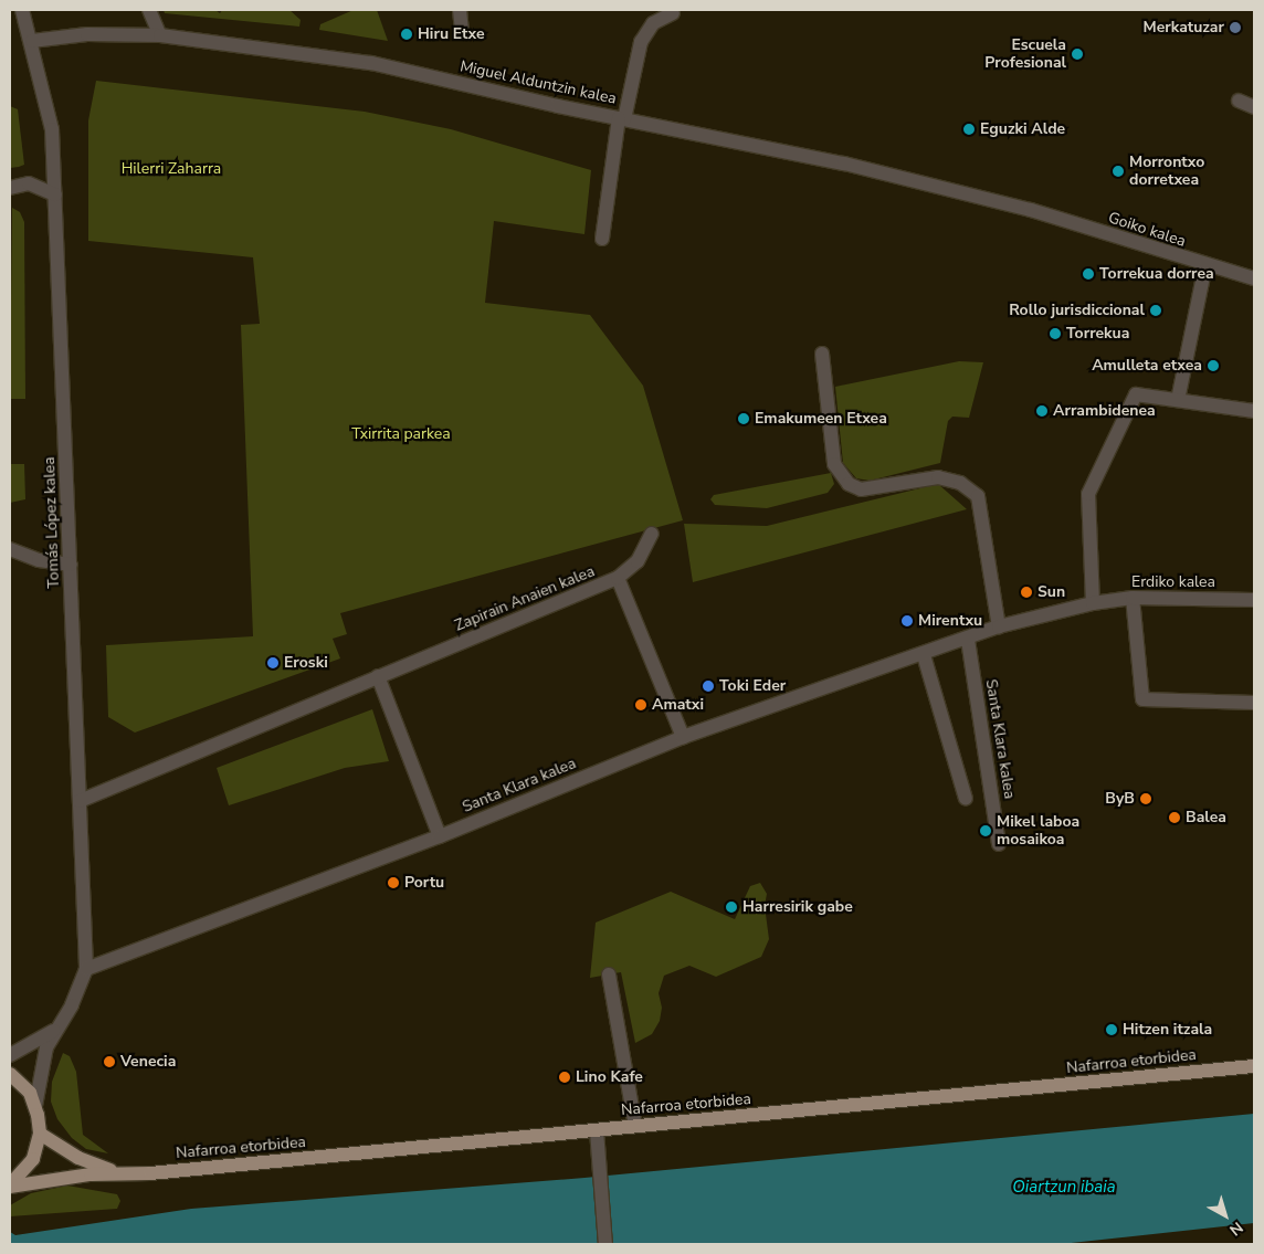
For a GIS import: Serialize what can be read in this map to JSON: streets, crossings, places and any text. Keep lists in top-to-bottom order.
{
  "streets": {
    "main road": ["Nafarroa etorbidea"],
    "street": [
      "Miguel Alduntzin kalea",
      "Goiko kalea",
      "Tomás López kalea",
      "Erdiko kalea",
      "Zapirain Anaien kalea",
      "Santa Klara kalea"
    ]
  },
  "crossings": [
    ["Miguel Alduntzin kalea", "Goiko kalea"],
    ["Miguel Alduntzin kalea", "Tomás López kalea"],
    ["Tomás López kalea", "Zapirain Anaien kalea"],
    ["Tomás López kalea", "Santa Klara kalea"],
    ["Erdiko kalea", "Santa Klara kalea"],
    ["Zapirain Anaien kalea", "Santa Klara kalea"]
  ],
  "water": ["Oiartzun ibaia"],
  "parks": ["Hilerri Zaharra", "Txirrita parkea"],
  "places": [
    "Merkatuzar",
    "Hiru Etxe",
    "Escuela Profesional",
    "Eguzki Alde",
    "Morrontxo dorretxea",
    "Torrekua dorrea",
    "Rollo jurisdiccional",
    "Torrekua",
    "Amulleta etxea",
    "Arrambidenea",
    "Emakumeen Etxea",
    "Sun",
    "Mirentxu",
    "Eroski",
    "Toki Eder",
    "Amatxi",
    "ByB",
    "Balea",
    "Mikel laboa mosaikoa",
    "Portu",
    "Harresirik gabe",
    "Hitzen itzala",
    "Venecia",
    "Lino Kafe"
  ],
  "north": "bottom right"
}
